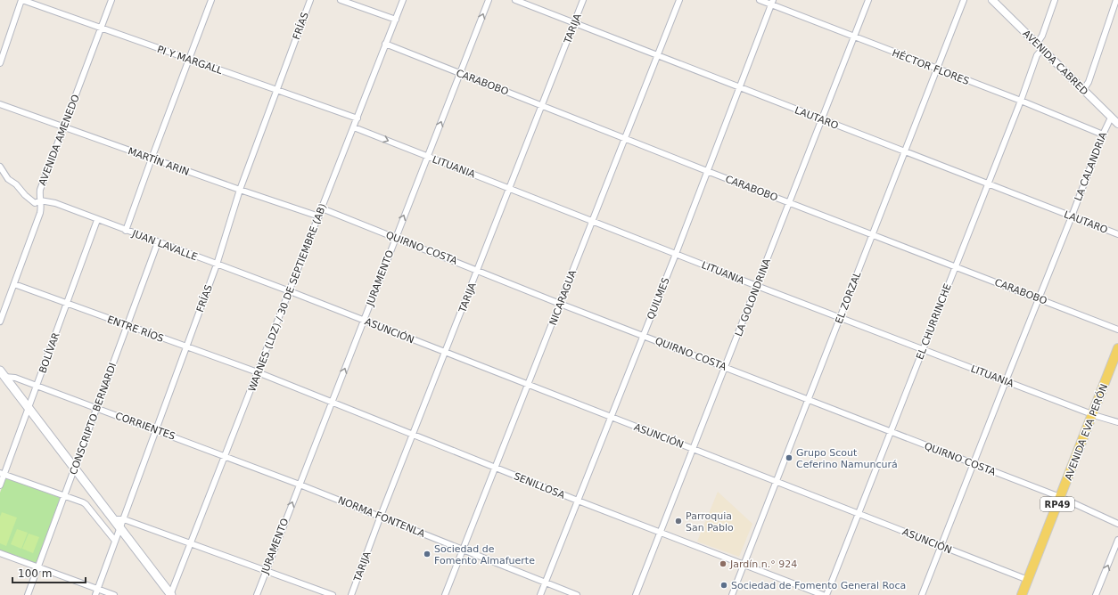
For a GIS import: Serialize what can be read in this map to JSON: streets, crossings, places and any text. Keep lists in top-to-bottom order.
{
  "streets": {
    "main road": ["AVENIDA EVA PERÓN", "RP49"],
    "street": [
      "FRÍAS",
      "TARIJA",
      "PI Y MARGALL",
      "AVENIDA CABRED",
      "HÉCTOR FLORES",
      "CARABOBO",
      "LAUTARO",
      "AVENIDA AMENEDO",
      "MARTÍN ARIN",
      "LITUANIA",
      "LA CALANDRIA",
      "JUAN LAVALLE",
      "QUIRNO COSTA",
      "JURAMENTO",
      "WARNES (LDZ) / 30 DE SEPTIEMBRE (AB)",
      "NICARAGUA",
      "LA GOLONDRINA",
      "EL ZORZAL",
      "QUILMES",
      "EL CHURRINCHE",
      "ENTRE RÍOS",
      "ASUNCIÓN",
      "BOLÍVAR",
      "CONSCRIPTO BERNARDI",
      "CORRIENTES",
      "SENILLOSA",
      "NORMA FONTENLA"
    ]
  },
  "crossings": [
    ["FRÍAS", "PI Y MARGALL"],
    ["FRÍAS", "MARTÍN ARIN"],
    ["FRÍAS", "JUAN LAVALLE"],
    ["FRÍAS", "ENTRE RÍOS"],
    ["FRÍAS", "CORRIENTES"],
    ["TARIJA", "CARABOBO"],
    ["TARIJA", "LAUTARO"],
    ["TARIJA", "LITUANIA"],
    ["TARIJA", "QUIRNO COSTA"],
    ["TARIJA", "ASUNCIÓN"],
    ["TARIJA", "SENILLOSA"],
    ["TARIJA", "NORMA FONTENLA"],
    ["PI Y MARGALL", "AVENIDA AMENEDO"],
    ["PI Y MARGALL", "WARNES (LDZ) / 30 DE SEPTIEMBRE (AB)"],
    ["AVENIDA CABRED", "LA CALANDRIA"],
    ["AVENIDA CABRED", "EL CHURRINCHE"],
    ["HÉCTOR FLORES", "LA CALANDRIA"],
    ["HÉCTOR FLORES", "LA GOLONDRINA"],
    ["HÉCTOR FLORES", "EL ZORZAL"],
    ["HÉCTOR FLORES", "QUILMES"],
    ["HÉCTOR FLORES", "EL CHURRINCHE"],
    ["CARABOBO", "LA CALANDRIA"],
    ["CARABOBO", "JURAMENTO"],
    ["CARABOBO", "WARNES (LDZ) / 30 DE SEPTIEMBRE (AB)"],
    ["CARABOBO", "NICARAGUA"],
    ["CARABOBO", "LA GOLONDRINA"],
    ["CARABOBO", "EL ZORZAL"],
    ["CARABOBO", "QUILMES"],
    ["CARABOBO", "EL CHURRINCHE"],
    ["LAUTARO", "LA CALANDRIA"],
    ["LAUTARO", "NICARAGUA"],
    ["LAUTARO", "LA GOLONDRINA"],
    ["LAUTARO", "EL ZORZAL"],
    ["LAUTARO", "QUILMES"],
    ["LAUTARO", "EL CHURRINCHE"],
    ["AVENIDA AMENEDO", "MARTÍN ARIN"],
    ["AVENIDA AMENEDO", "JUAN LAVALLE"],
    ["AVENIDA AMENEDO", "ENTRE RÍOS"],
    ["MARTÍN ARIN", "WARNES (LDZ) / 30 DE SEPTIEMBRE (AB)"],
    ["LITUANIA", "LA CALANDRIA"],
    ["LITUANIA", "JURAMENTO"],
    ["LITUANIA", "WARNES (LDZ) / 30 DE SEPTIEMBRE (AB)"],
    ["LITUANIA", "NICARAGUA"],
    ["LITUANIA", "LA GOLONDRINA"],
    ["LITUANIA", "EL ZORZAL"],
    ["LITUANIA", "QUILMES"],
    ["LITUANIA", "EL CHURRINCHE"],
    ["LITUANIA", "AVENIDA EVA PERÓN"],
    ["LA CALANDRIA", "QUIRNO COSTA"],
    ["LA CALANDRIA", "ASUNCIÓN"],
    ["JUAN LAVALLE", "WARNES (LDZ) / 30 DE SEPTIEMBRE (AB)"],
    ["JUAN LAVALLE", "ASUNCIÓN"],
    ["JUAN LAVALLE", "BOLÍVAR"],
    ["JUAN LAVALLE", "CONSCRIPTO BERNARDI"],
    ["QUIRNO COSTA", "JURAMENTO"],
    ["QUIRNO COSTA", "WARNES (LDZ) / 30 DE SEPTIEMBRE (AB)"],
    ["QUIRNO COSTA", "NICARAGUA"],
    ["QUIRNO COSTA", "LA GOLONDRINA"],
    ["QUIRNO COSTA", "EL ZORZAL"],
    ["QUIRNO COSTA", "QUILMES"],
    ["QUIRNO COSTA", "EL CHURRINCHE"],
    ["QUIRNO COSTA", "AVENIDA EVA PERÓN"],
    ["JURAMENTO", "ASUNCIÓN"],
    ["JURAMENTO", "SENILLOSA"],
    ["JURAMENTO", "NORMA FONTENLA"],
    ["WARNES (LDZ) / 30 DE SEPTIEMBRE (AB)", "ENTRE RÍOS"],
    ["WARNES (LDZ) / 30 DE SEPTIEMBRE (AB)", "ASUNCIÓN"],
    ["WARNES (LDZ) / 30 DE SEPTIEMBRE (AB)", "CORRIENTES"],
    ["WARNES (LDZ) / 30 DE SEPTIEMBRE (AB)", "SENILLOSA"],
    ["WARNES (LDZ) / 30 DE SEPTIEMBRE (AB)", "NORMA FONTENLA"],
    ["NICARAGUA", "ASUNCIÓN"],
    ["NICARAGUA", "SENILLOSA"],
    ["NICARAGUA", "NORMA FONTENLA"],
    ["LA GOLONDRINA", "ASUNCIÓN"],
    ["LA GOLONDRINA", "SENILLOSA"],
    ["EL ZORZAL", "ASUNCIÓN"],
    ["EL ZORZAL", "SENILLOSA"],
    ["QUILMES", "ASUNCIÓN"],
    ["QUILMES", "SENILLOSA"],
    ["QUILMES", "NORMA FONTENLA"],
    ["EL CHURRINCHE", "ASUNCIÓN"],
    ["ENTRE RÍOS", "BOLÍVAR"],
    ["ENTRE RÍOS", "CONSCRIPTO BERNARDI"],
    ["ENTRE RÍOS", "SENILLOSA"],
    ["ASUNCIÓN", "AVENIDA EVA PERÓN"],
    ["BOLÍVAR", "CORRIENTES"],
    ["CONSCRIPTO BERNARDI", "CORRIENTES"],
    ["CORRIENTES", "NORMA FONTENLA"]
  ],
  "one_way": ["JURAMENTO"],
  "places": [
    "Grupo Scout Ceferino Namuncurá",
    "Parroquia San Pablo",
    "Sociedad de Fomento Almafuerte",
    "Jardín n.° 924",
    "Sociedad de Fomento General Roca"
  ],
  "scale_bar": "100 m"
}
